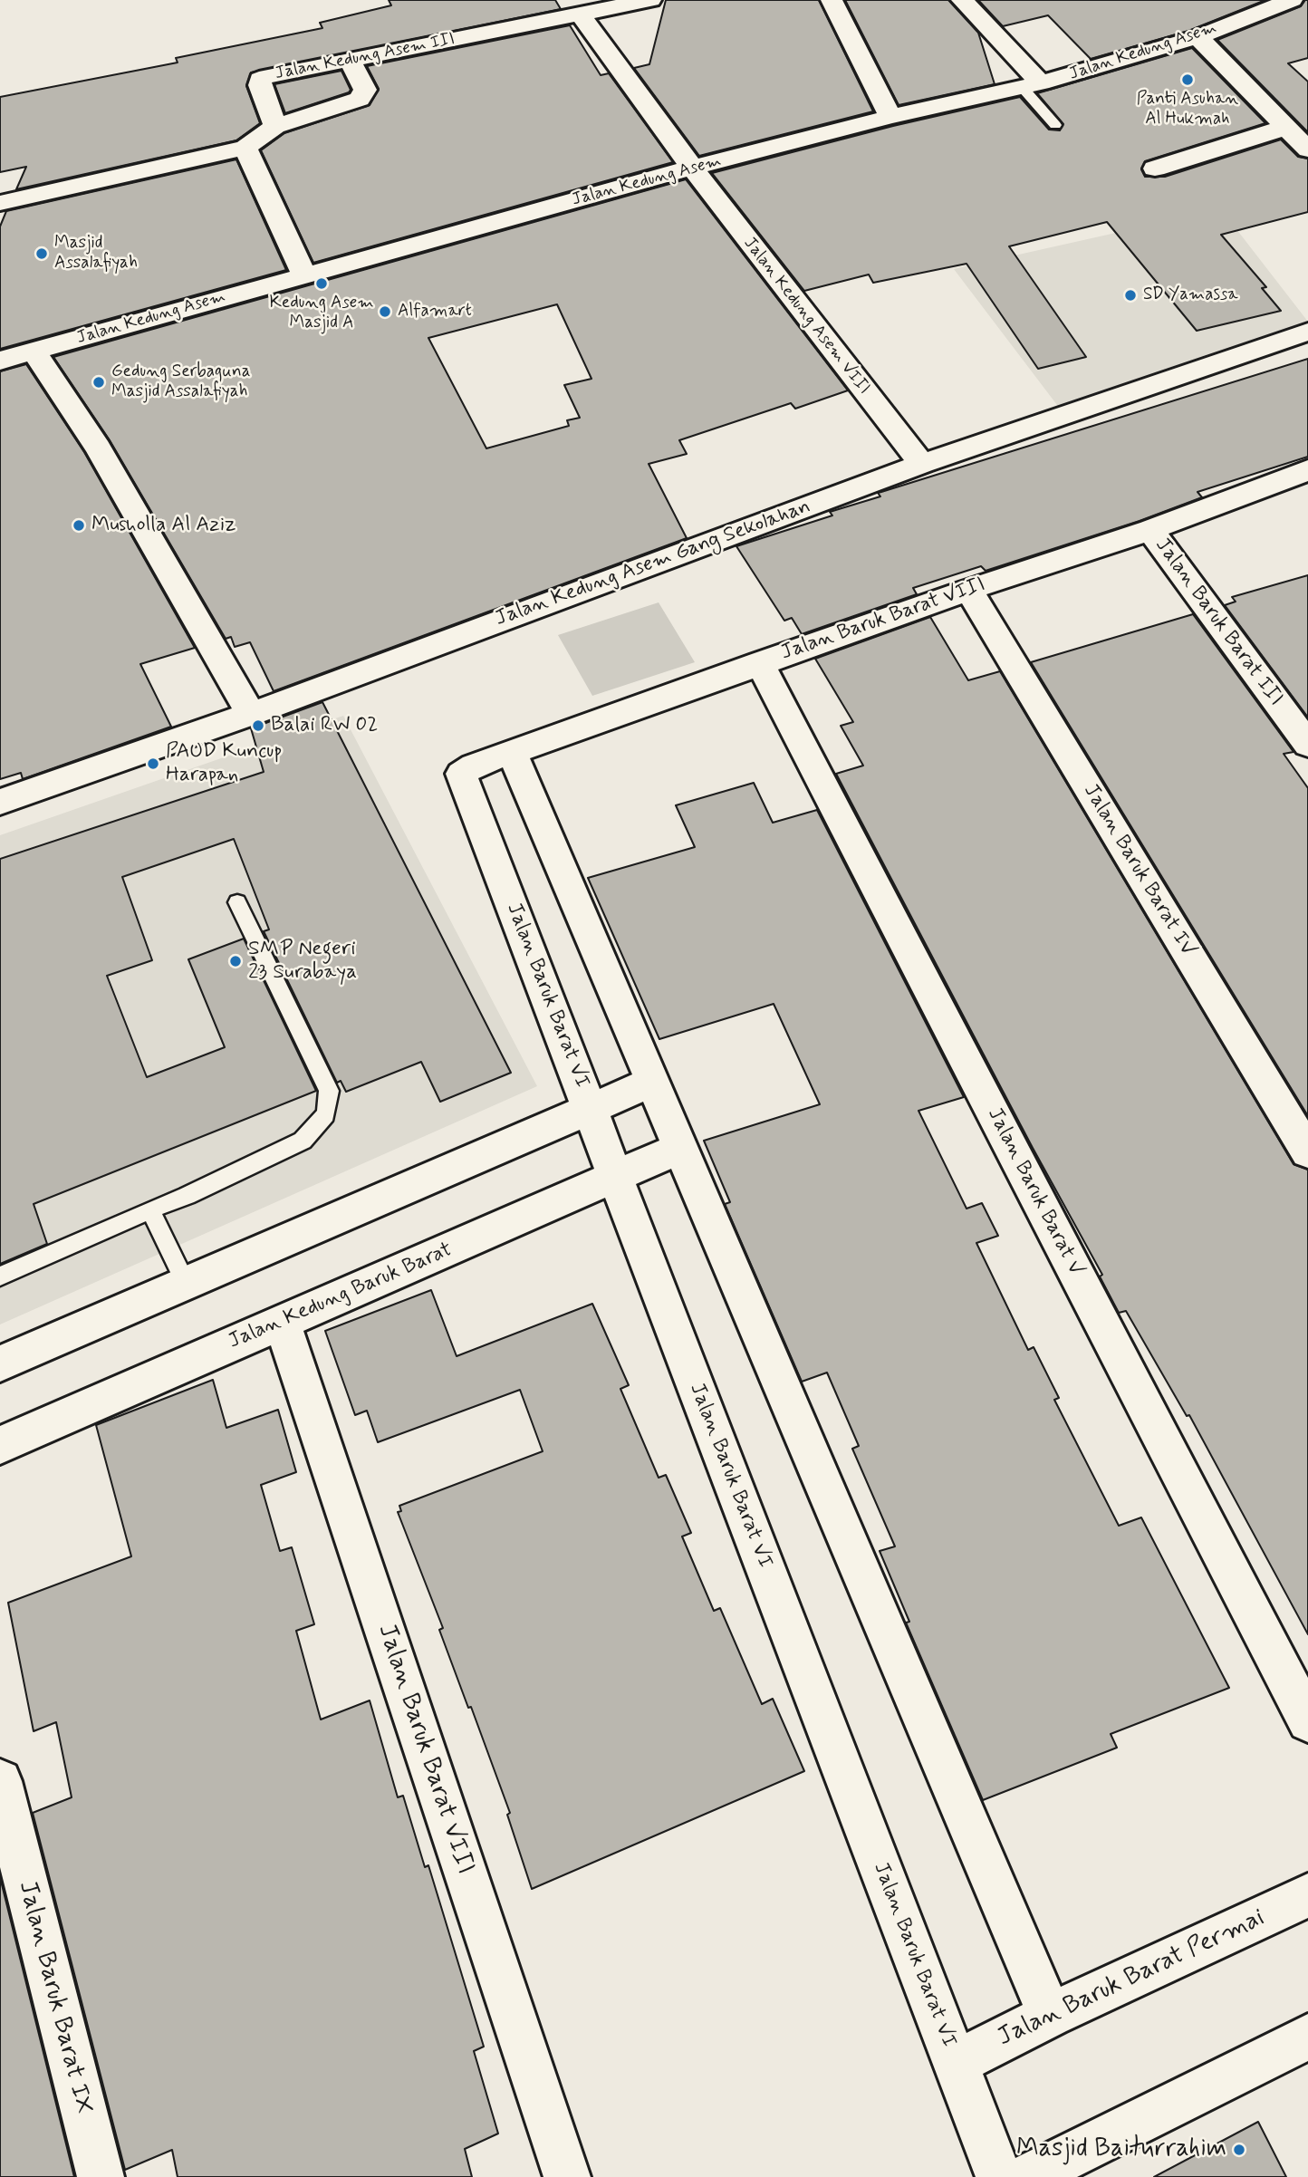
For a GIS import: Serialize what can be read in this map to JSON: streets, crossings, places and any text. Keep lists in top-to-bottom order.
{
  "streets": {
    "street": [
      "Jalan Kedung Asem",
      "Jalan Kedung Asem III",
      "Jalan Kedung Asem VIII",
      "Jalan Kedung Asem Gang Sekolahan",
      "Jalan Baruk Barat VIII",
      "Jalan Baruk Barat III",
      "Jalan Baruk Barat IV",
      "Jalan Baruk Barat VI",
      "Jalan Baruk Barat V",
      "Jalan Kedung Baruk Barat",
      "Jalan Baruk Barat Permai",
      "Jalan Baruk Barat IX"
    ]
  },
  "crossings": [
    ["Jalan Kedung Asem", "Jalan Kedung Asem VIII"],
    ["Jalan Kedung Asem III", "Jalan Kedung Asem VIII"],
    ["Jalan Kedung Asem VIII", "Jalan Kedung Asem Gang Sekolahan"],
    ["Jalan Baruk Barat VIII", "Jalan Baruk Barat III"],
    ["Jalan Baruk Barat VIII", "Jalan Baruk Barat IV"],
    ["Jalan Baruk Barat VIII", "Jalan Baruk Barat VI"],
    ["Jalan Baruk Barat VIII", "Jalan Baruk Barat V"],
    ["Jalan Baruk Barat VIII", "Jalan Kedung Baruk Barat"],
    ["Jalan Baruk Barat VI", "Jalan Kedung Baruk Barat"],
    ["Jalan Baruk Barat VI", "Jalan Baruk Barat Permai"]
  ],
  "places": [
    "Panti Asuhan Al Hukmah",
    "Masjid Assalafiyah",
    "Kedung Asem Masjid A",
    "SD Yamassa",
    "Alfamart",
    "Gedung Serbaguna Masjid Assalafiyah",
    "Musholla Al Aziz",
    "Balai RW 02",
    "PAUD Kuncup Harapan",
    "SMP Negeri 23 Surabaya",
    "Masjid Baiturrahim"
  ]
}
